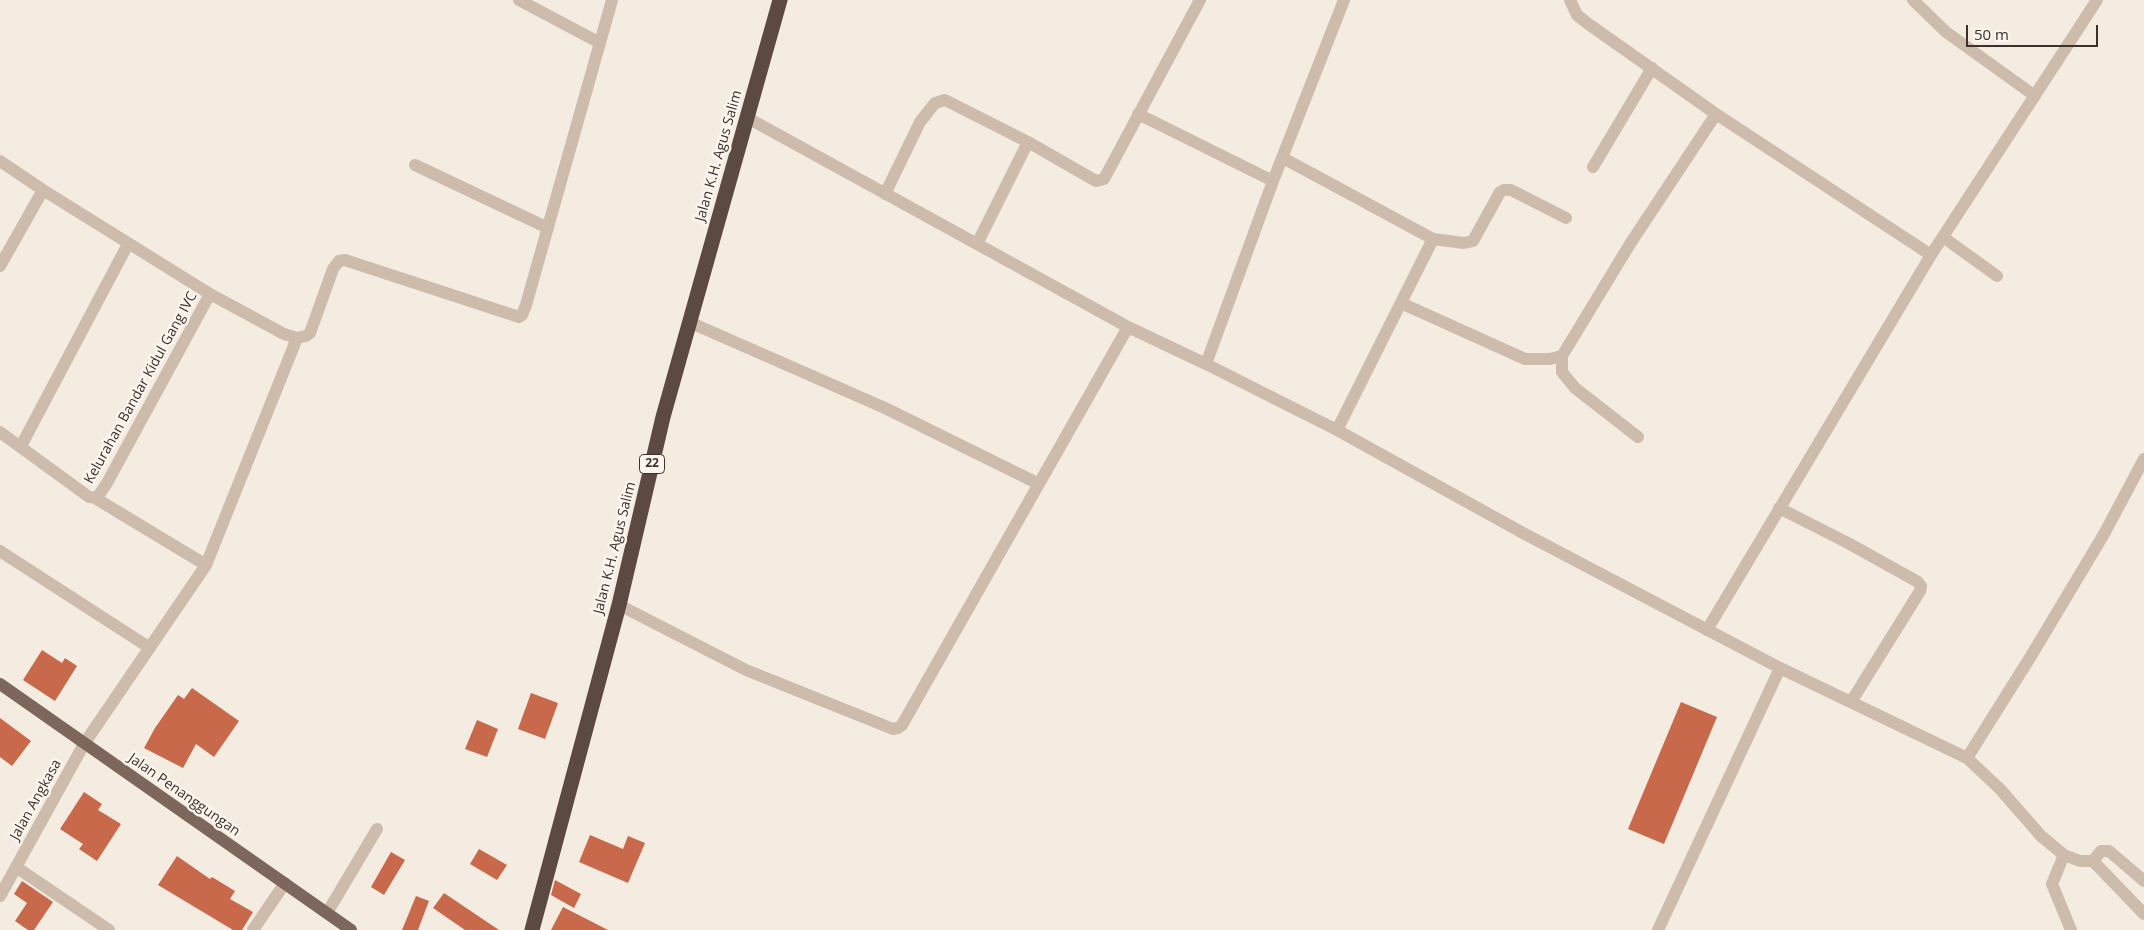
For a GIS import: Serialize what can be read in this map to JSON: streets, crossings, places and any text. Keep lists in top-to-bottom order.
{
  "streets": {
    "highway": ["Jalan K.H. Agus Salim", "22"],
    "main road": ["Jalan Penanggungan"],
    "street": ["Kelurahan Bandar Kidul Gang IVC", "Jalan Angkasa"]
  },
  "crossings": [
    ["Jalan Penanggungan", "Jalan Angkasa"]
  ],
  "scale_bar": "50 m"
}
